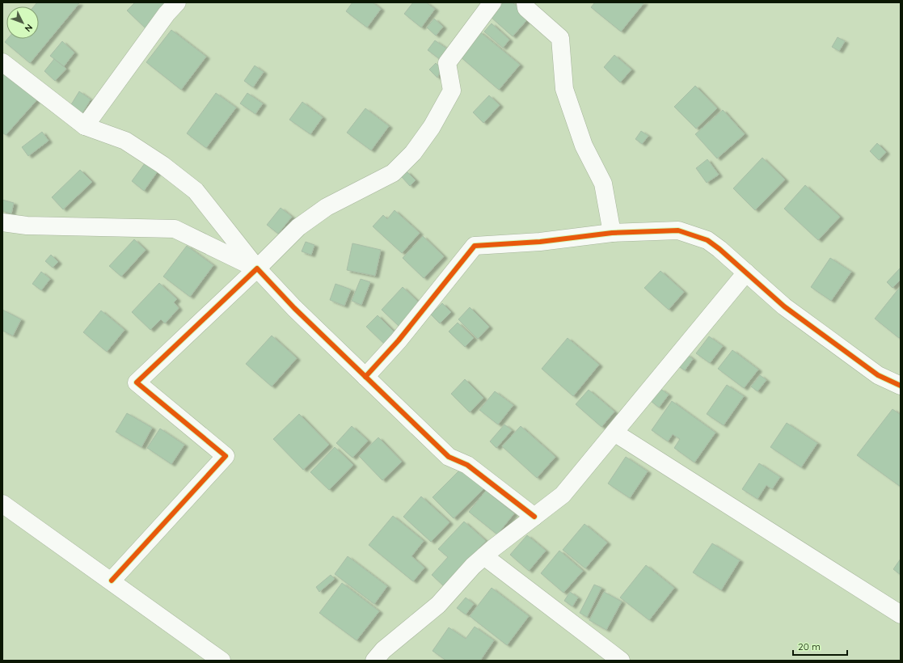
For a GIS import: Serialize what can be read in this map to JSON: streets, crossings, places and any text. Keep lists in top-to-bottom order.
{
  "scale_bar": "20 m",
  "north": "bottom right"
}
